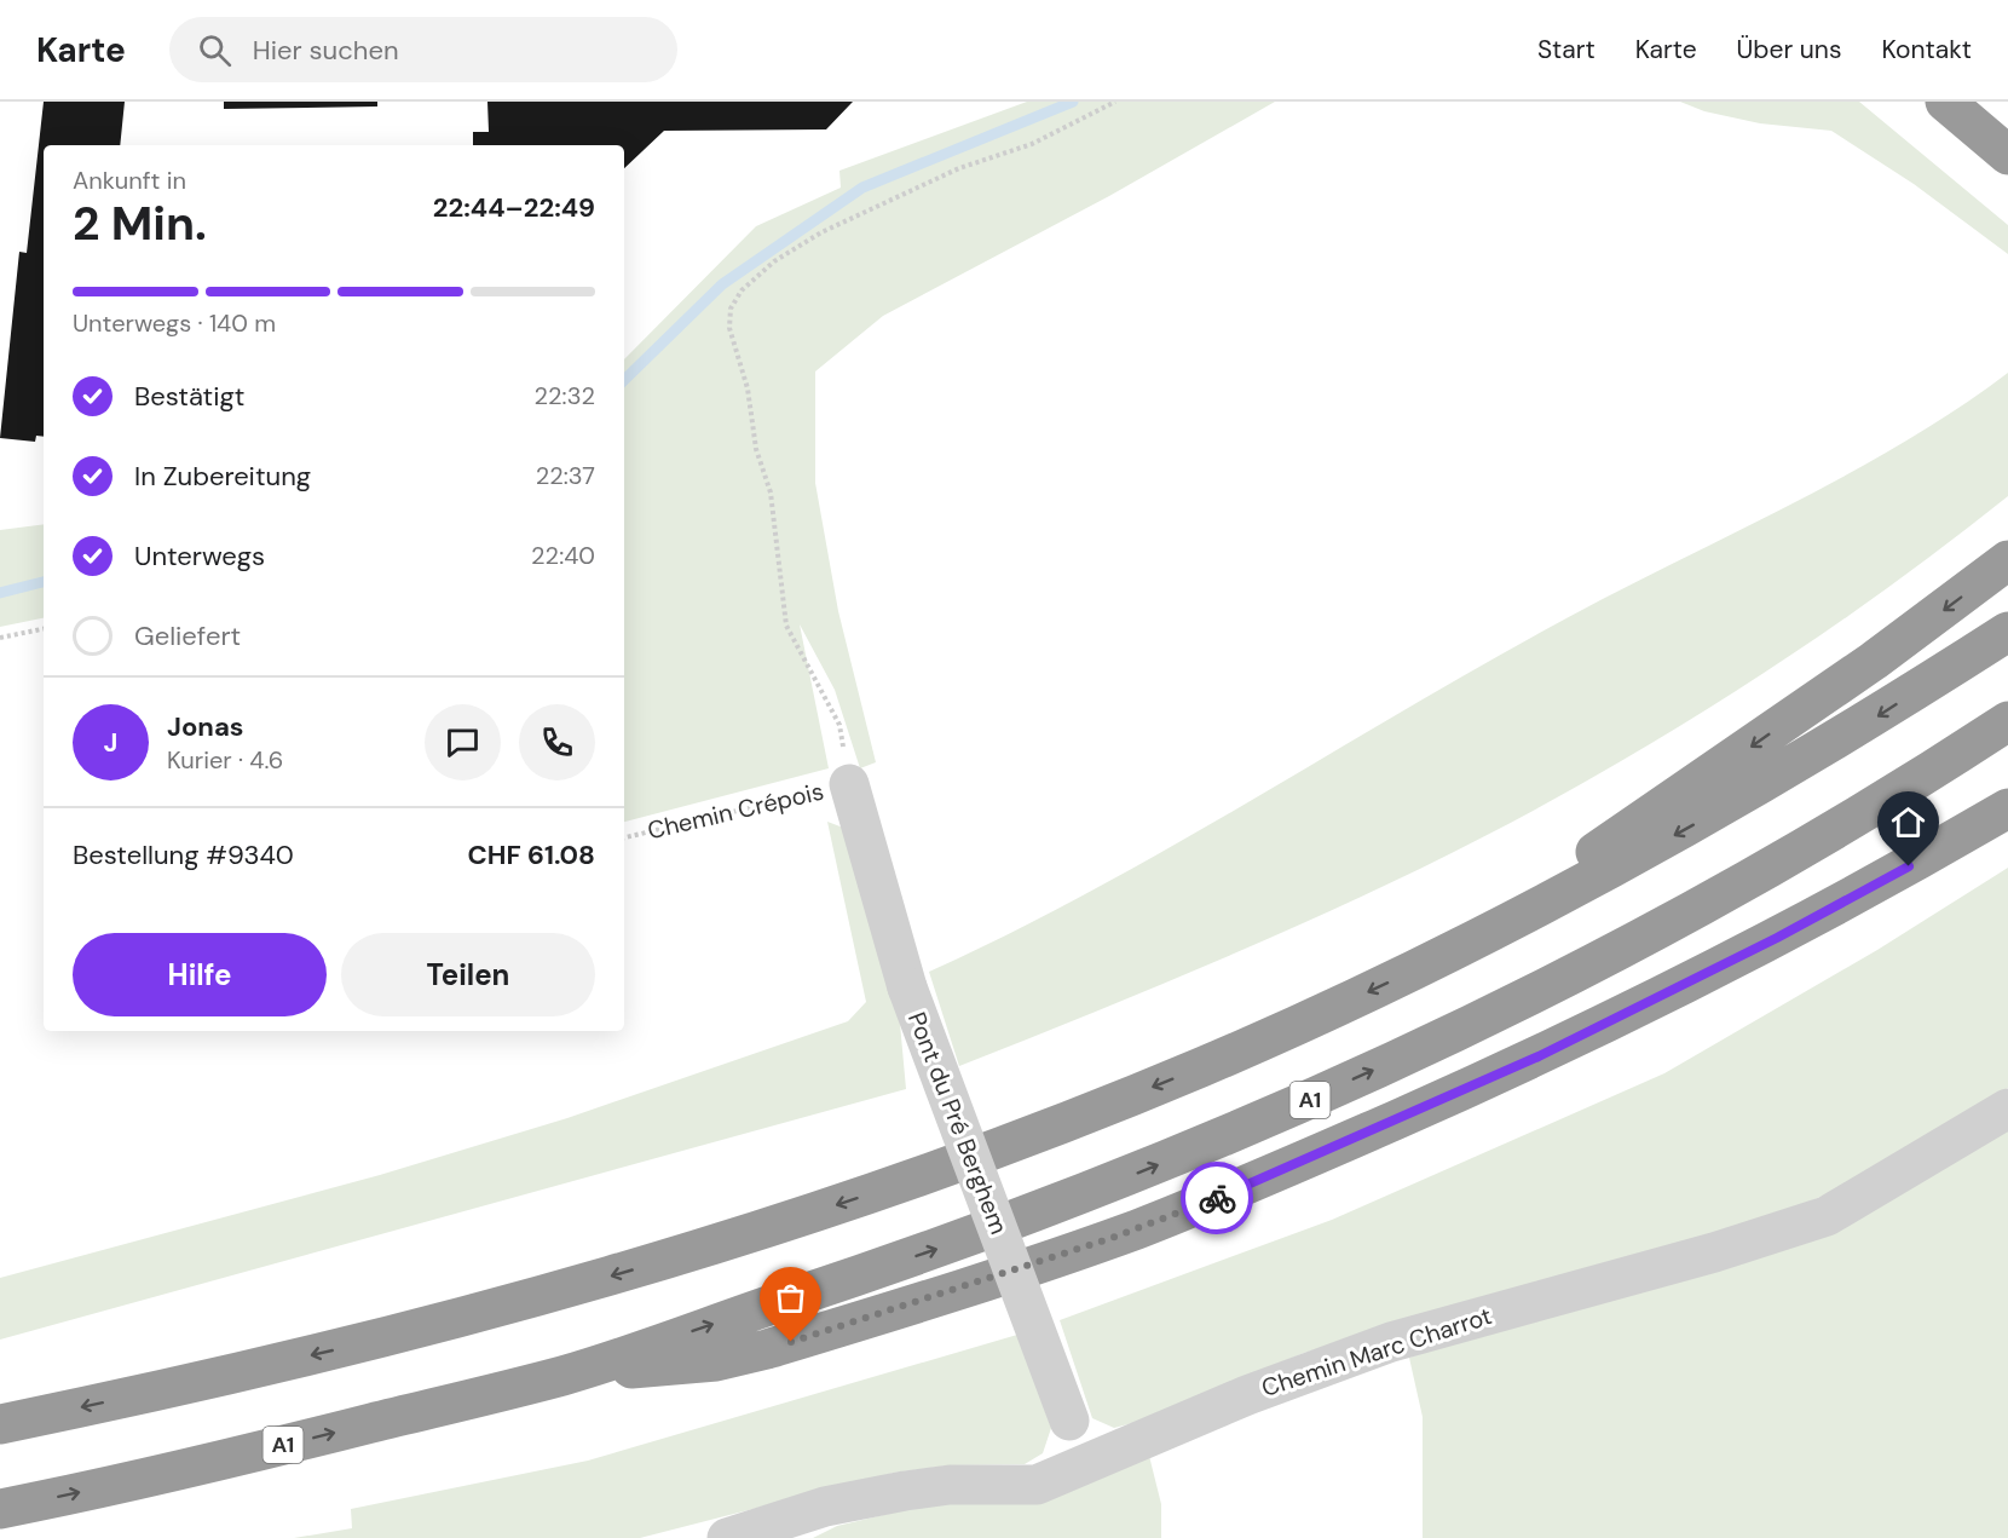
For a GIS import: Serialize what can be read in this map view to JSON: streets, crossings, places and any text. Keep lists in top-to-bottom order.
{
  "streets": {
    "highway": ["A1"],
    "street": ["Pont du Pré Berghem", "Chemin Marc Charrot"],
    "path": ["Chemin Crépois"]
  },
  "crossings": [
    ["Chemin Crépois", "Pont du Pré Berghem"],
    ["Pont du Pré Berghem", "Chemin Marc Charrot"]
  ],
  "page": {
    "header": "Karte",
    "search": "Hier suchen",
    "nav": [
      "Start",
      "Karte",
      "Über uns",
      "Kontakt"
    ],
    "heading": ["2 Min.", "Ankunft in", "22:44–22:49"],
    "panel": [
      "Jonas",
      "Kurier · 4.6",
      "Bestellung #9340",
      "CHF 61.08"
    ],
    "bar": "Unterwegs · 140 m",
    "list": [
      ["Bestätigt", "22:32"],
      ["In Zubereitung", "22:37"],
      ["Unterwegs", "22:40"],
      "Geliefert"
    ],
    "round": "J",
    "buttons": ["Hilfe", "Teilen"]
  }
}
